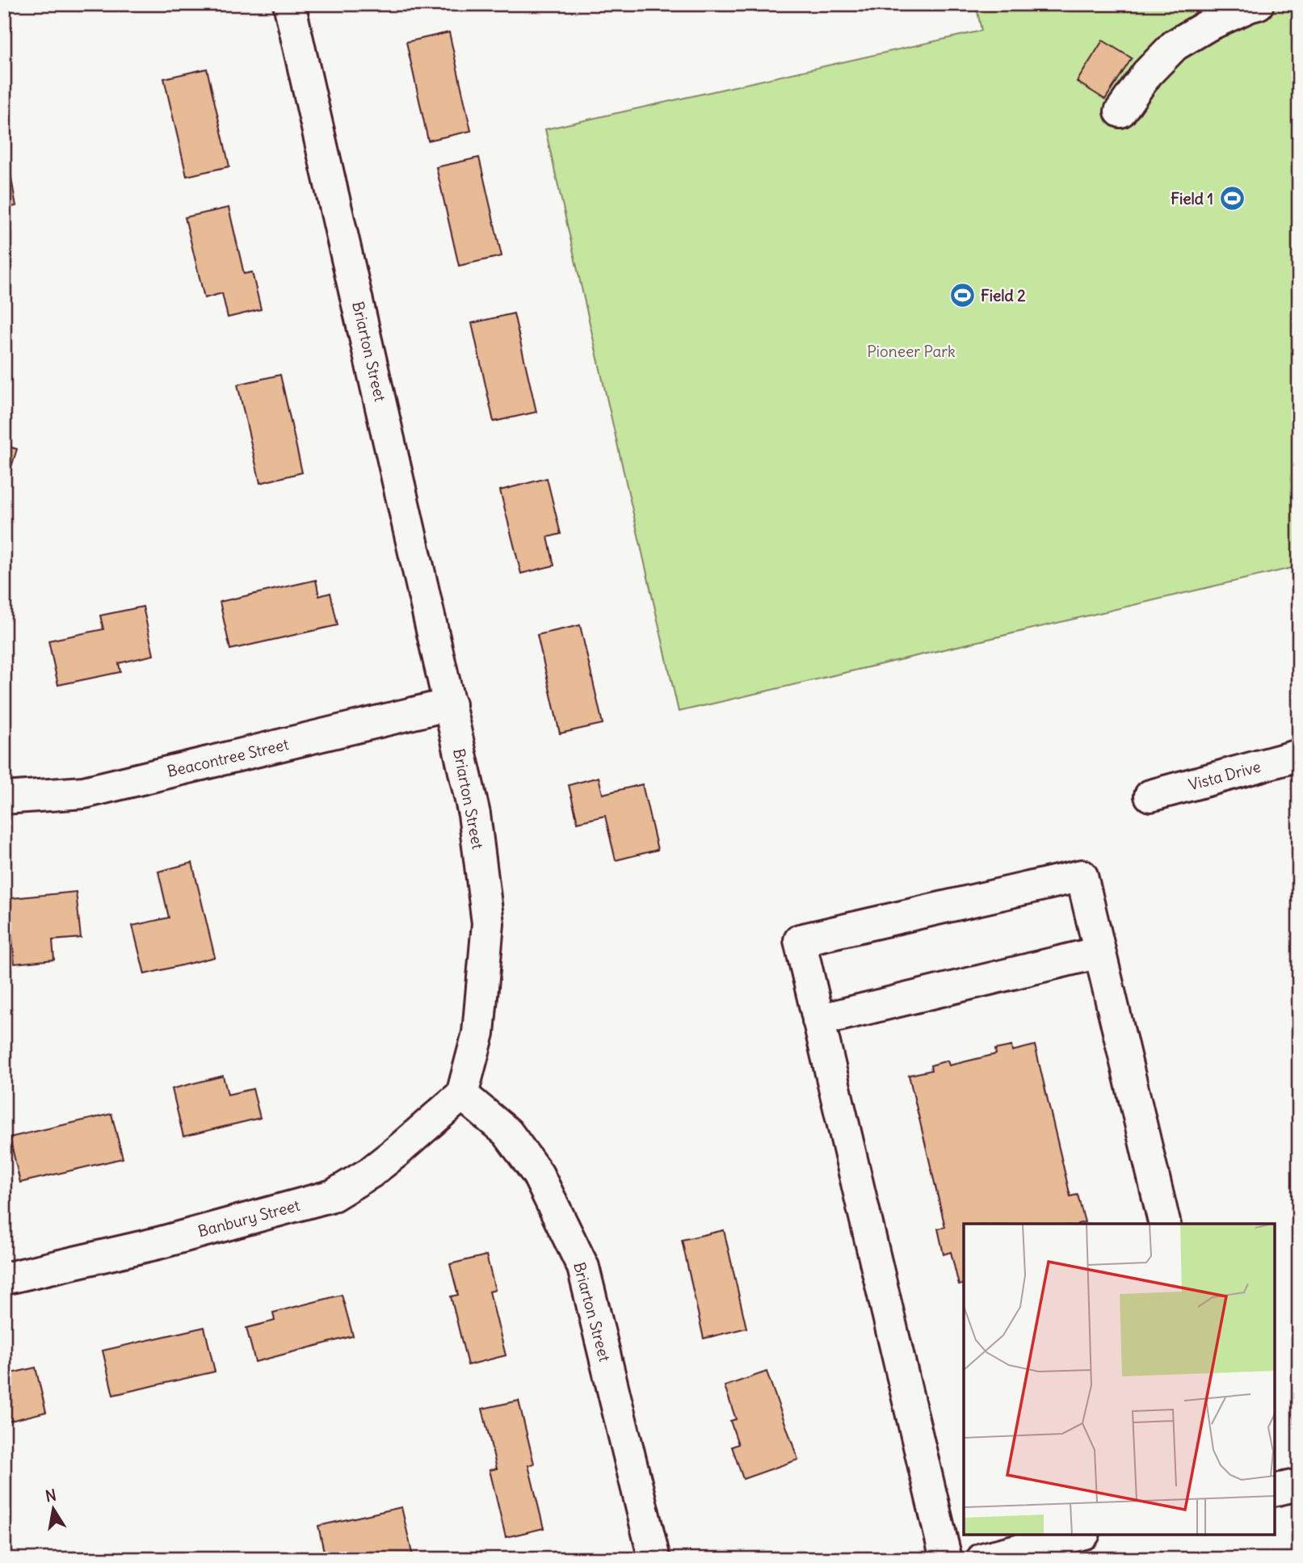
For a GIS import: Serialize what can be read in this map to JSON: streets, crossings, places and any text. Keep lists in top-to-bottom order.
{
  "streets": {
    "street": [
      "Briarton Street",
      "Beacontree Street",
      "Vista Drive",
      "Banbury Street"
    ]
  },
  "crossings": [
    ["Briarton Street", "Beacontree Street"],
    ["Briarton Street", "Banbury Street"]
  ],
  "parks": ["Pioneer Park"],
  "places": {
    "sports": ["Field 1", "Field 2"]
  },
  "north": "top"
}
